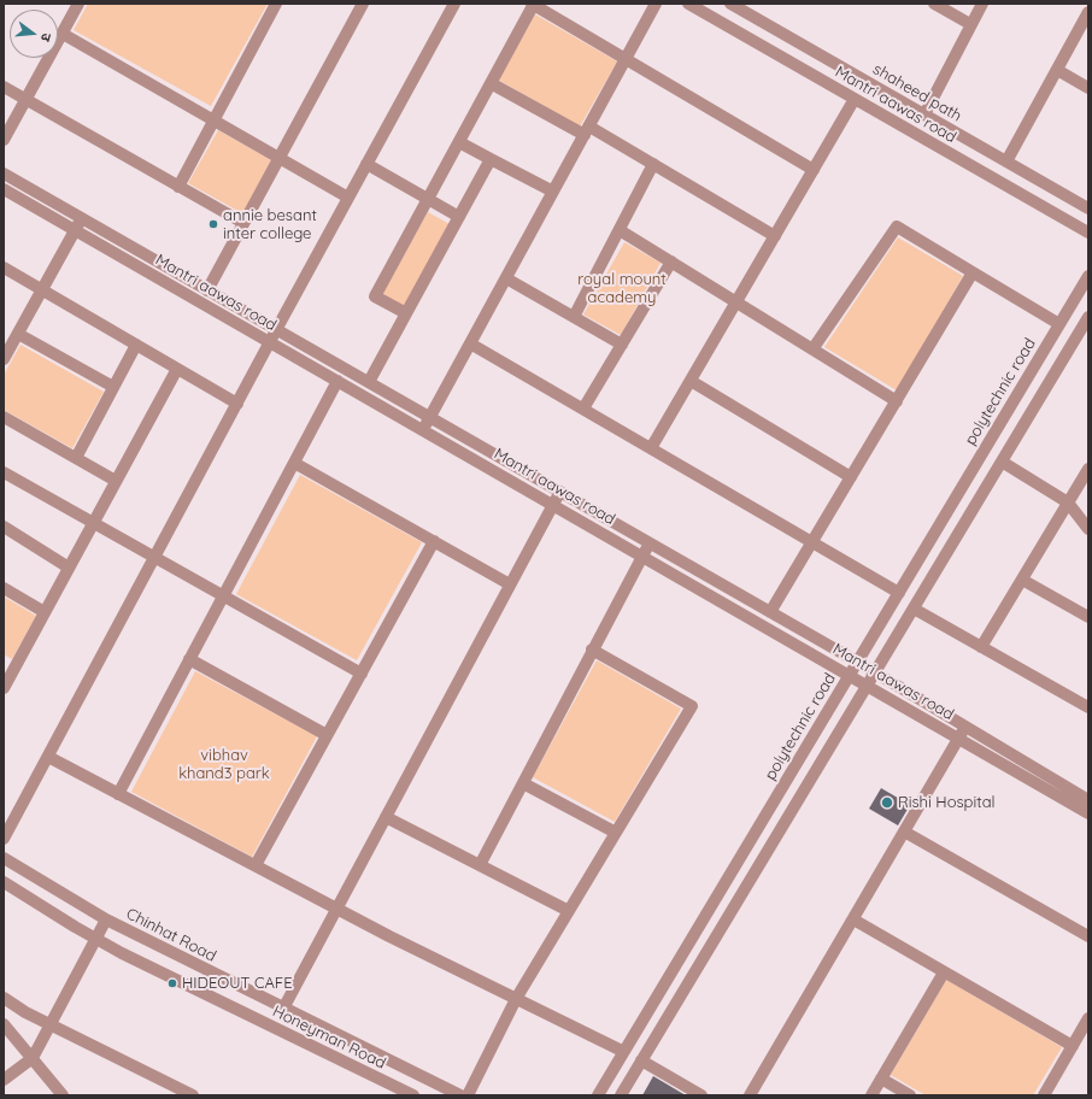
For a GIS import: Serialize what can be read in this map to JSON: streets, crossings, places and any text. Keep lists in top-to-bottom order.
{
  "streets": {
    "street": [
      "shaheed path",
      "Mantri aawas road",
      "polytechnic road",
      "Chinhat Road",
      "Honeyman Road"
    ]
  },
  "crossings": [
    ["Mantri aawas road", "polytechnic road"]
  ],
  "parks": ["royal mount academy", "vibhav khand3 park"],
  "places": ["annie besant inter college", "Rishi Hospital", "HIDEOUT CAFE"],
  "north": "right"
}
